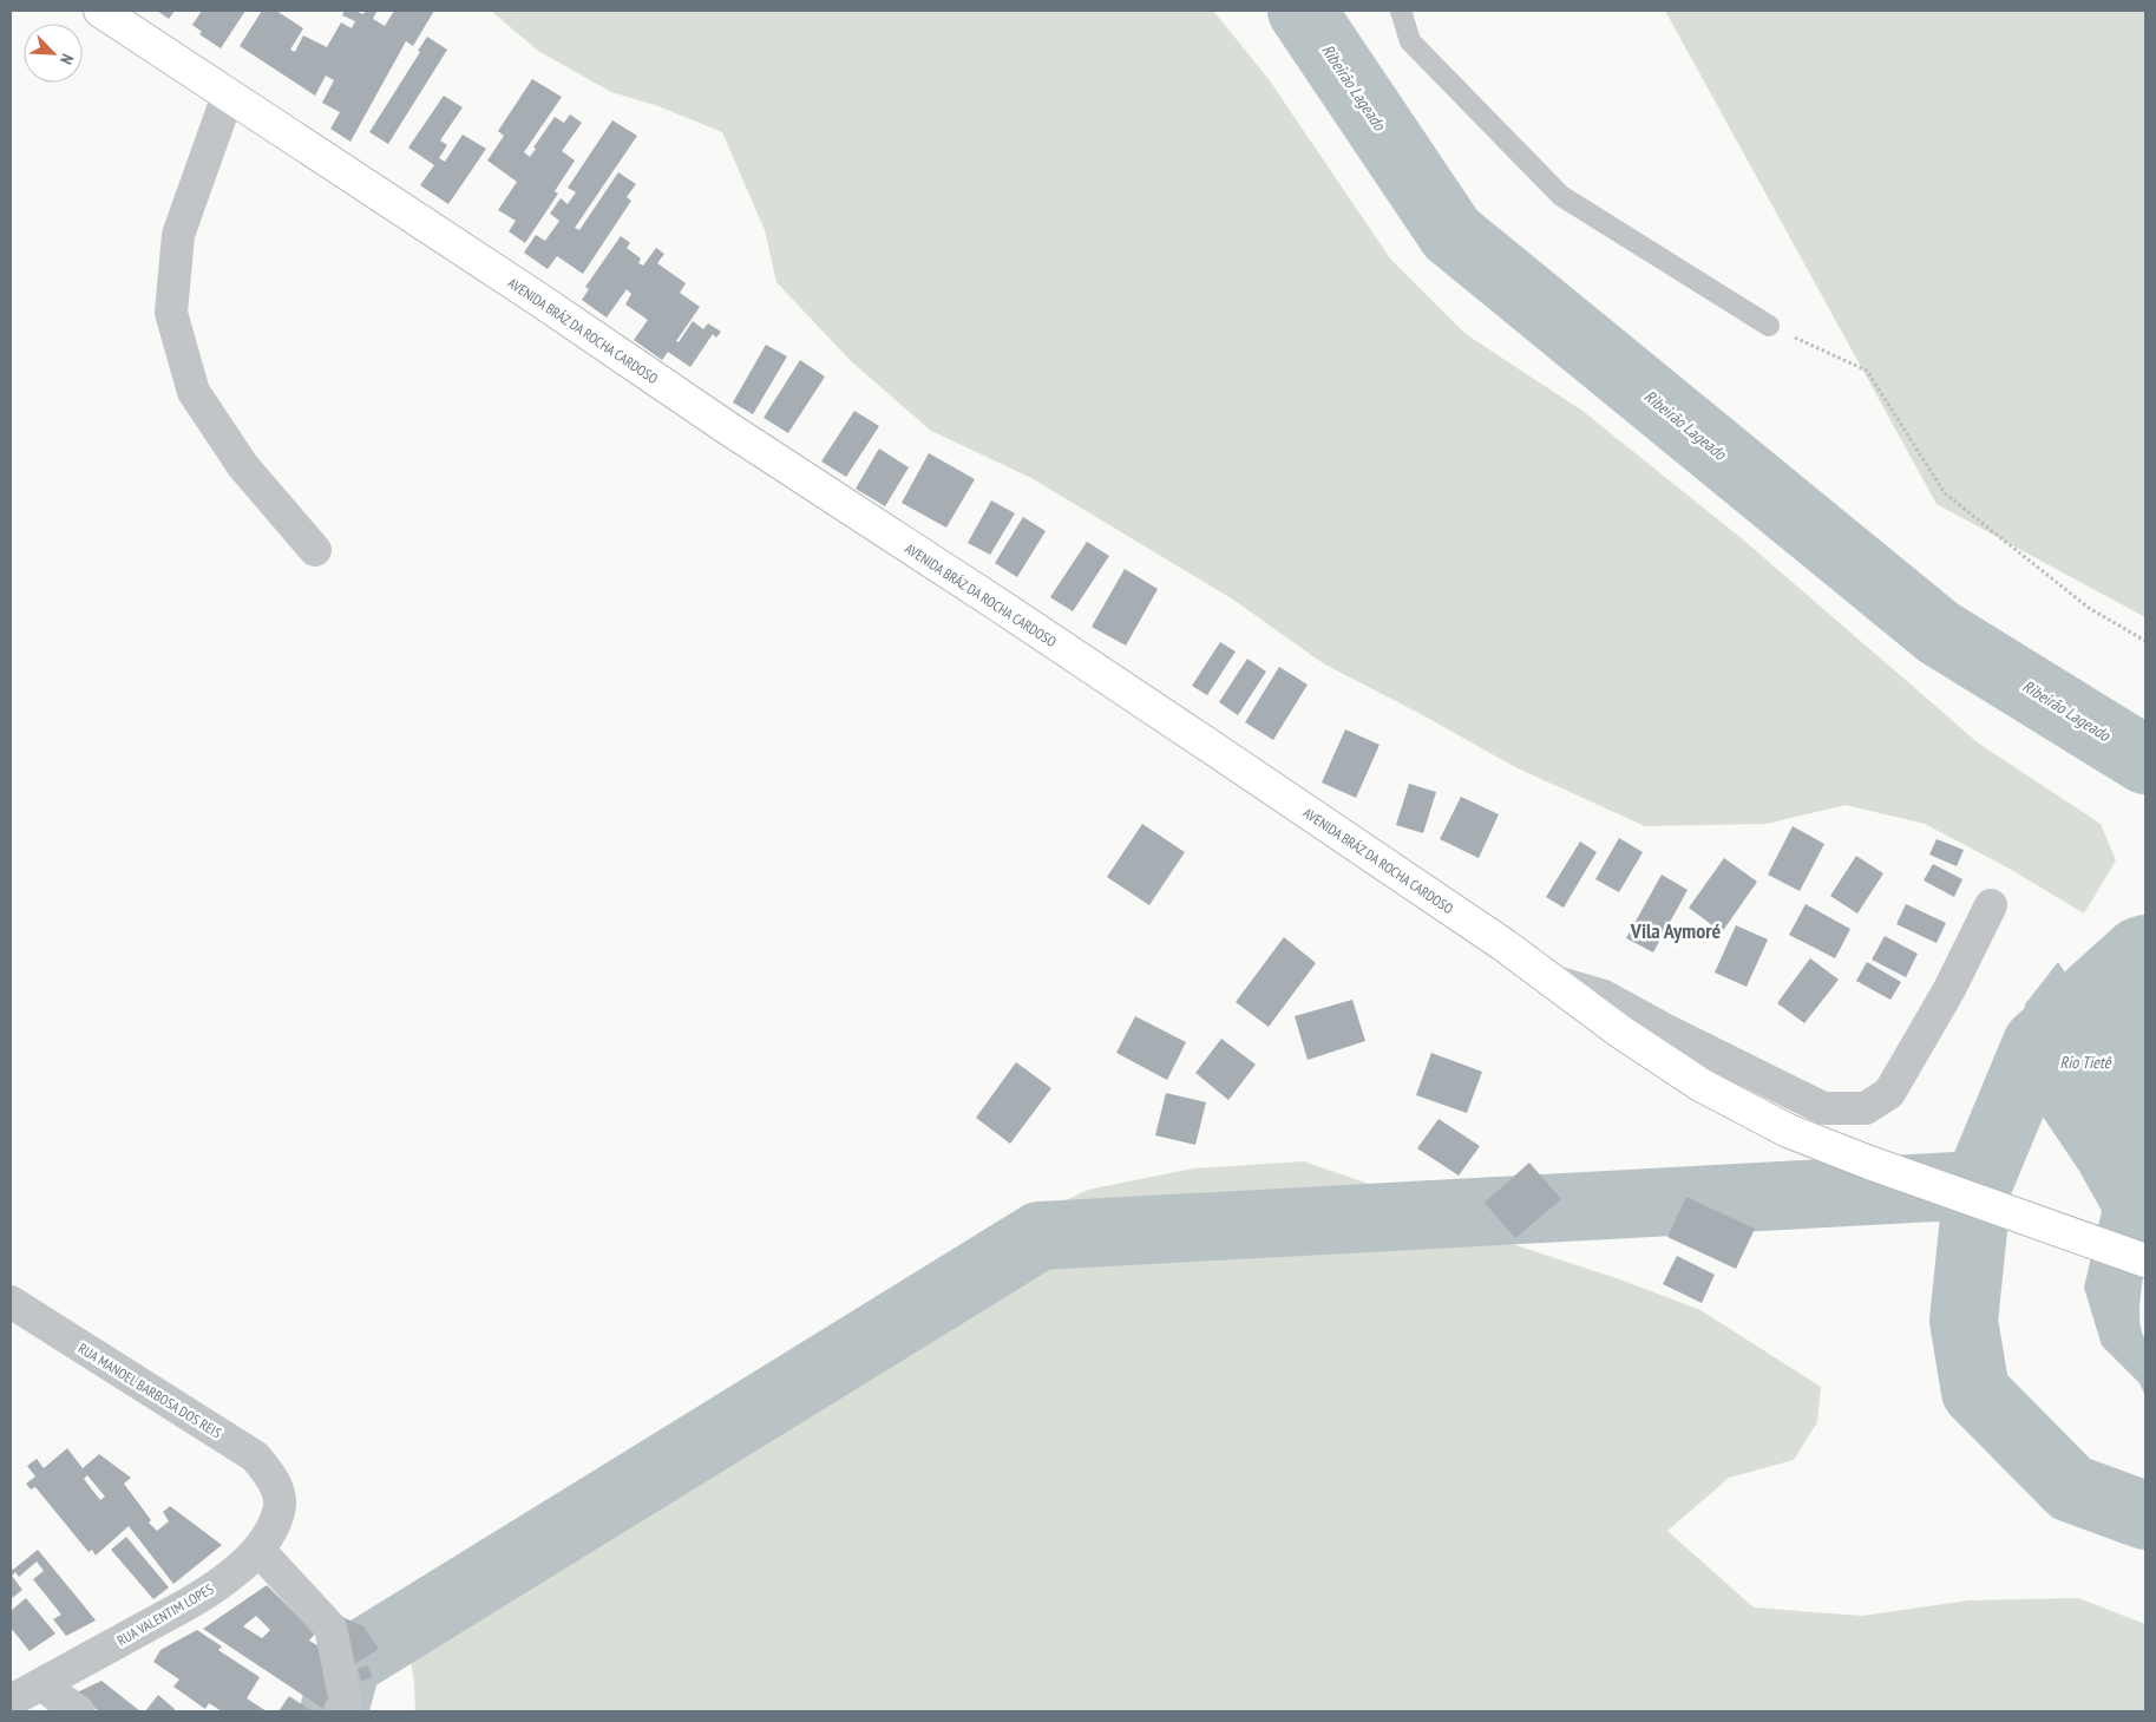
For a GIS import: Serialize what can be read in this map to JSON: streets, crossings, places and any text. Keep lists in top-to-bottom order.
{
  "streets": {
    "street": ["AVENIDA BRÁZ DA ROCHA CARDOSO", "RUA MANOEL BARBOSA DOS REIS", "RUA VALENTIM LOPES"]
  },
  "crossings": [
    ["RUA MANOEL BARBOSA DOS REIS", "RUA VALENTIM LOPES"]
  ],
  "districts": ["Vila Aymoré"],
  "water": ["Ribeirão Lageado", "Rio Tietê"],
  "north": "bottom right"
}
